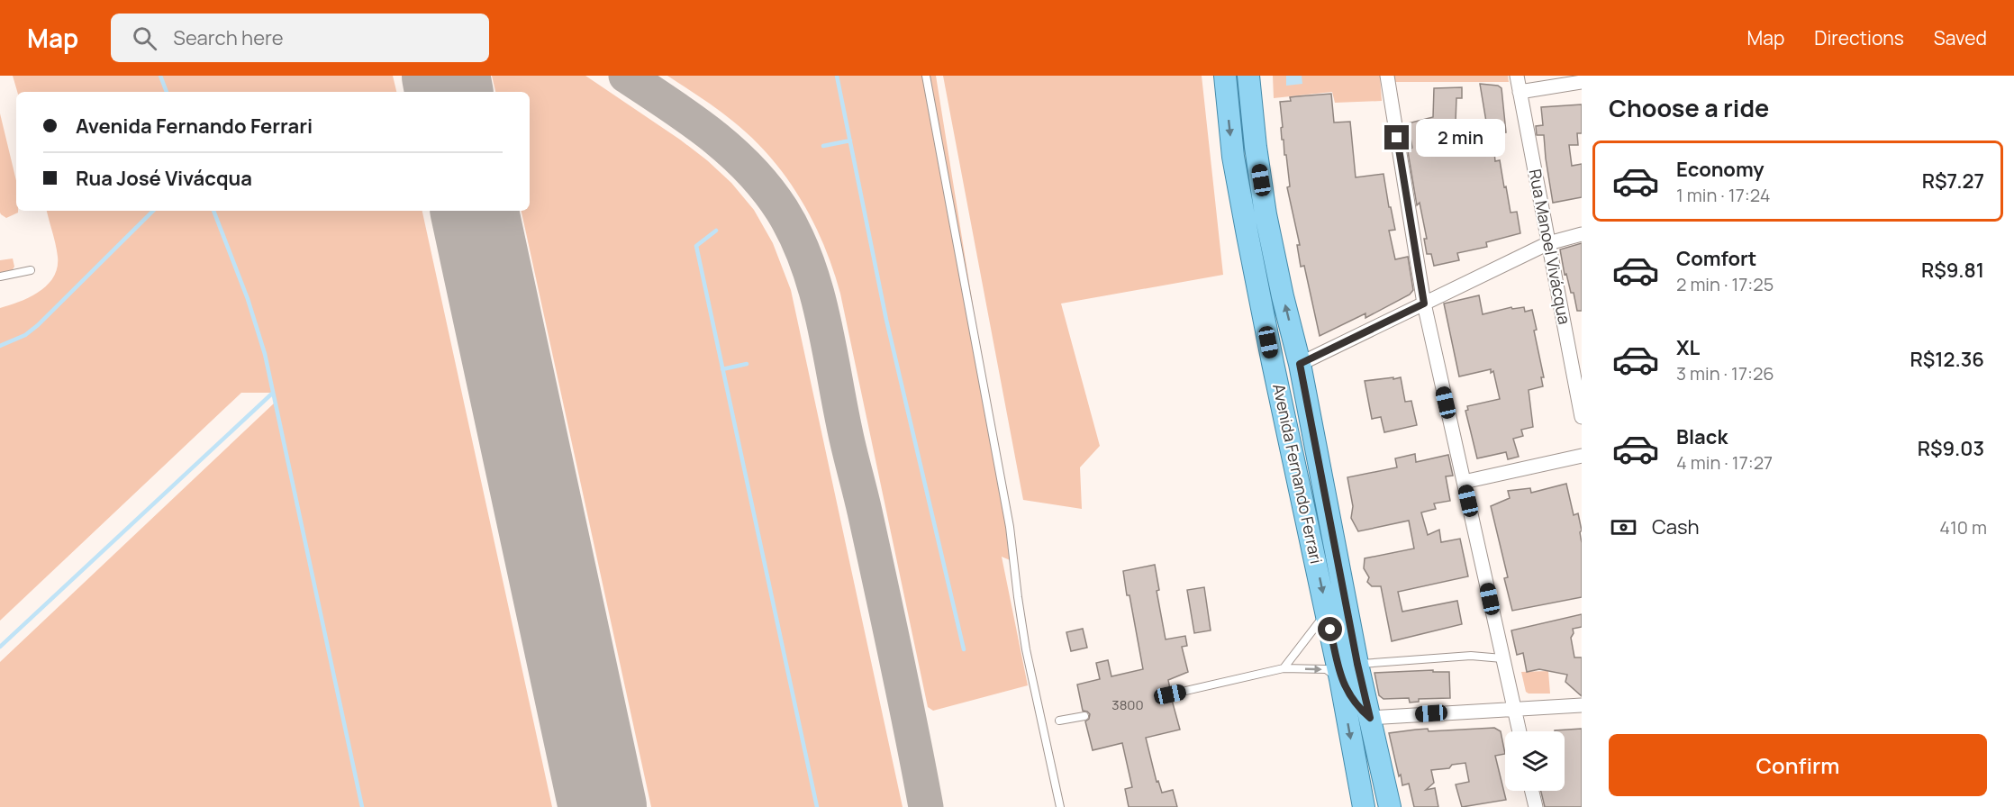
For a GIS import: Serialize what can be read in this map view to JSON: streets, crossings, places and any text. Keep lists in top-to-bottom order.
{
  "streets": {
    "main road": ["Avenida Fernando Ferrari"],
    "street": ["Rua Manoel Vivácqua"]
  },
  "house_numbers": ["3800"],
  "page": {
    "header": "Map",
    "search": "Search here",
    "nav": ["Map", "Directions", "Saved"],
    "heading": "Choose a ride",
    "banner": ["Avenida Fernando Ferrari", "Rua José Vivácqua"],
    "bubble": "2 min",
    "list": [
      {
        "name": "Economy",
        "note": "1 min · 17:24",
        "value": "R$7.27"
      },
      {
        "name": "Comfort",
        "note": "2 min · 17:25",
        "value": "R$9.81"
      },
      {
        "name": "XL",
        "note": "3 min · 17:26",
        "value": "R$12.36"
      },
      {
        "name": "Black",
        "note": "4 min · 17:27",
        "value": "R$9.03"
      }
    ],
    "pay": ["Cash", "410 m"],
    "buttons": "Confirm"
  }
}
